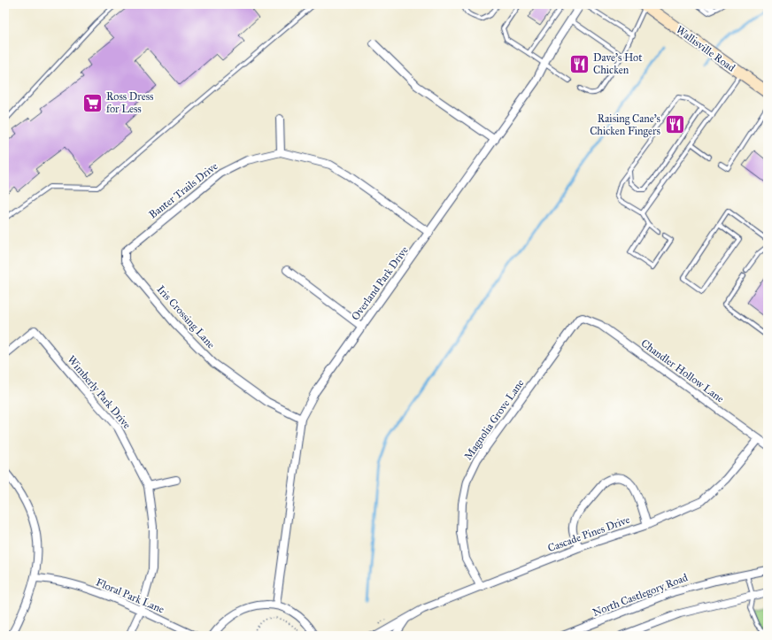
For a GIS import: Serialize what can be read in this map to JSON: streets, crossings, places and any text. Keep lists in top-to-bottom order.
{
  "streets": {
    "main road": ["Wallisville Road"],
    "street": [
      "Banter Trails Drive",
      "Overland Park Drive",
      "Iris Crossing Lane",
      "Chandler Hollow Lane",
      "Wimberly Park Drive",
      "Magnolia Grove Lane",
      "Cascade Pines Drive",
      "North Castlegory Road",
      "Floral Park Lane"
    ]
  },
  "crossings": [
    ["Banter Trails Drive", "Overland Park Drive"],
    ["Banter Trails Drive", "Iris Crossing Lane"],
    ["Overland Park Drive", "Iris Crossing Lane"],
    ["Chandler Hollow Lane", "Magnolia Grove Lane"],
    ["Chandler Hollow Lane", "Cascade Pines Drive"],
    ["Wimberly Park Drive", "Floral Park Lane"],
    ["Magnolia Grove Lane", "Cascade Pines Drive"]
  ],
  "places": {
    "restaurant": ["Dave's Hot Chicken", "Raising Cane's Chicken Fingers"],
    "supermarket": ["Ross Dress for Less"]
  }
}
